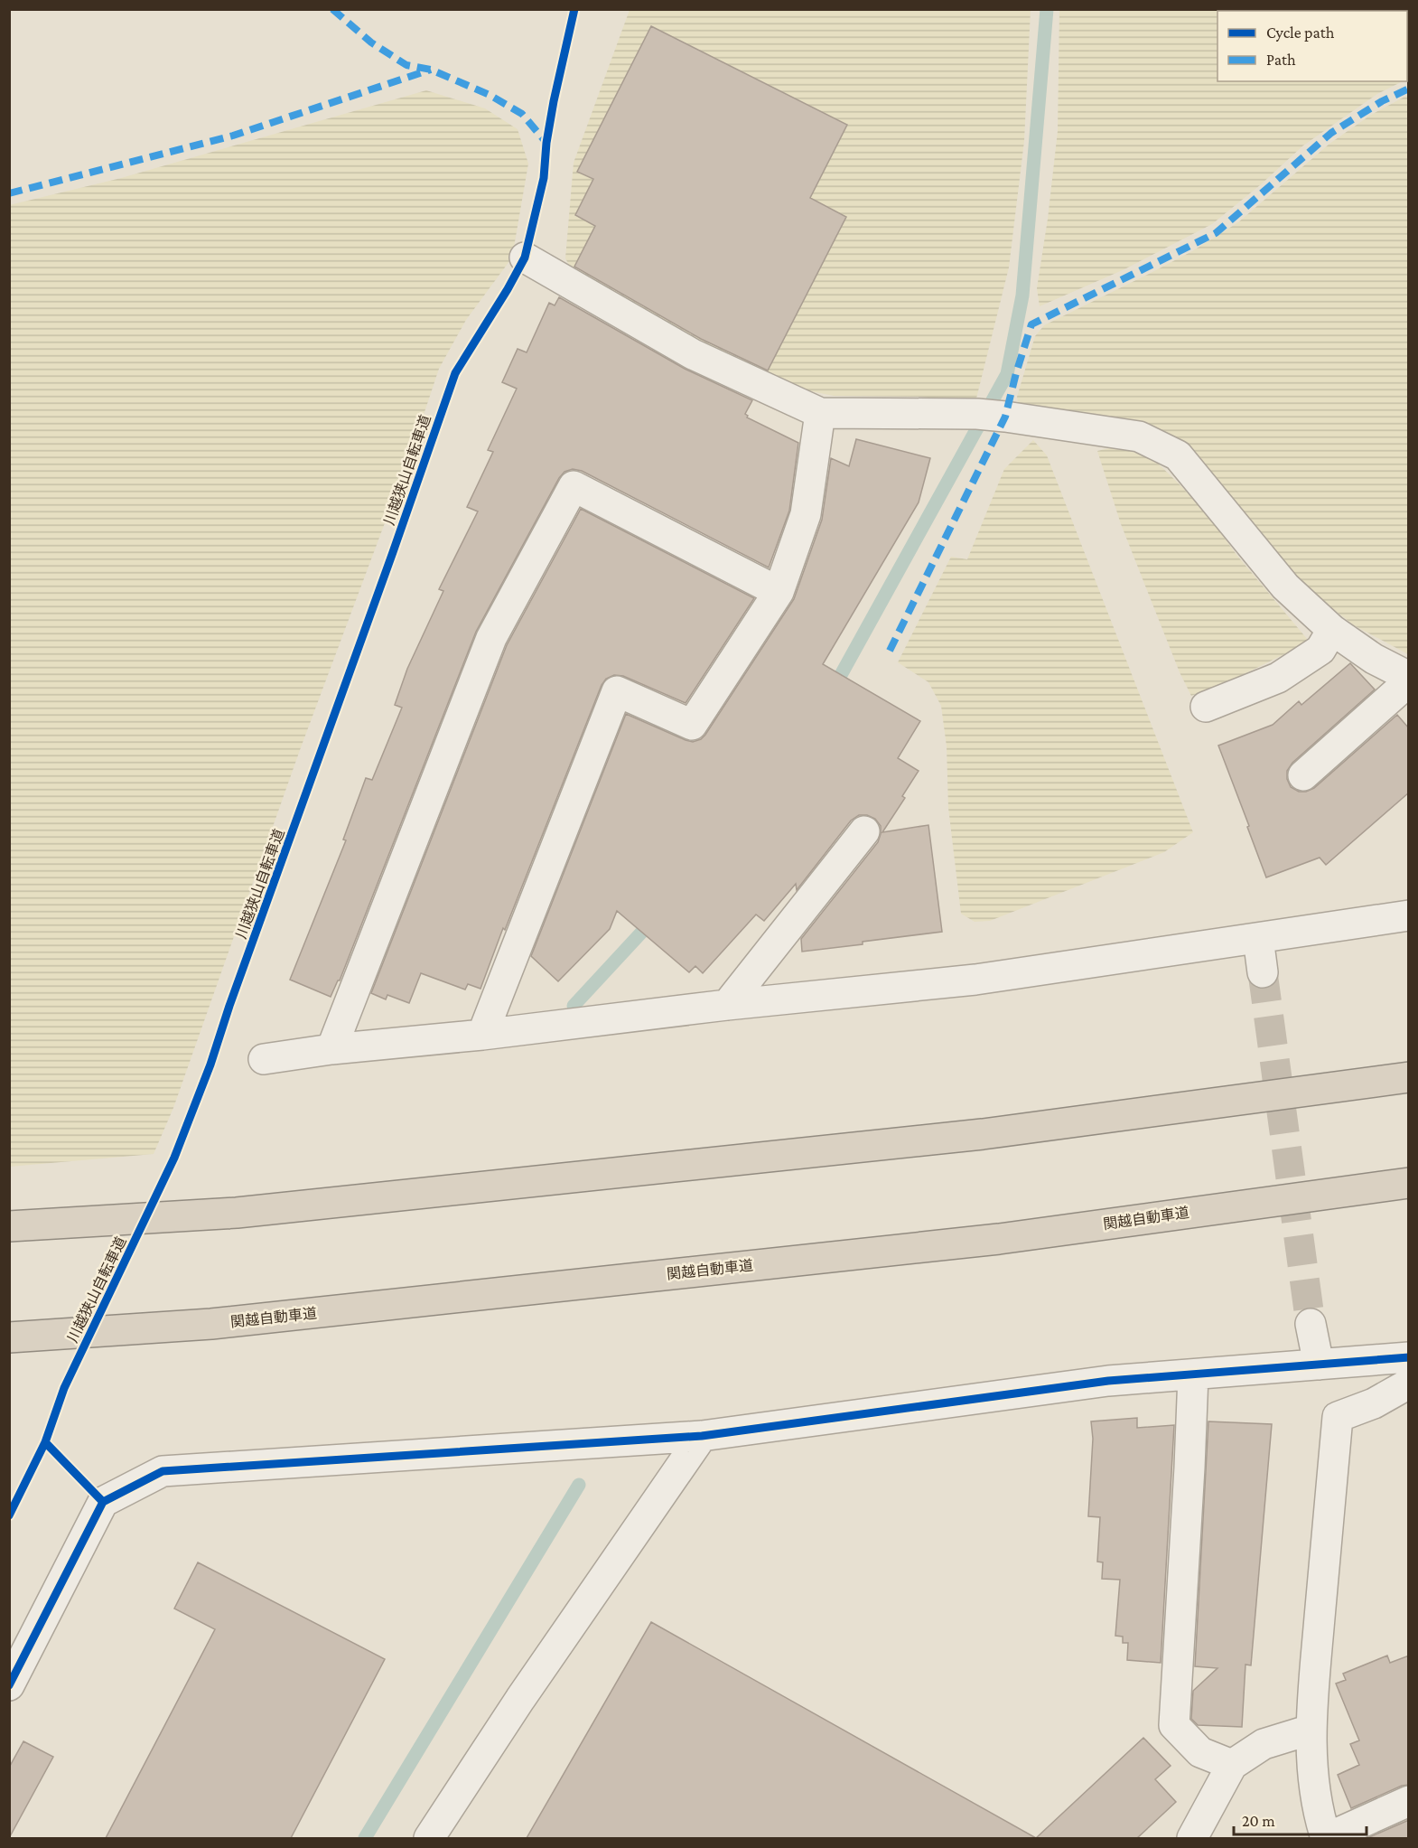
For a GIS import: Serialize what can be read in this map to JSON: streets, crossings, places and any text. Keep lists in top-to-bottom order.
{
  "streets": {
    "highway": ["関越自動車道"],
    "cycle path": ["川越狭山自転車道"]
  },
  "legend": ["Cycle path", "Path"],
  "scale_bar": "20 m"
}
